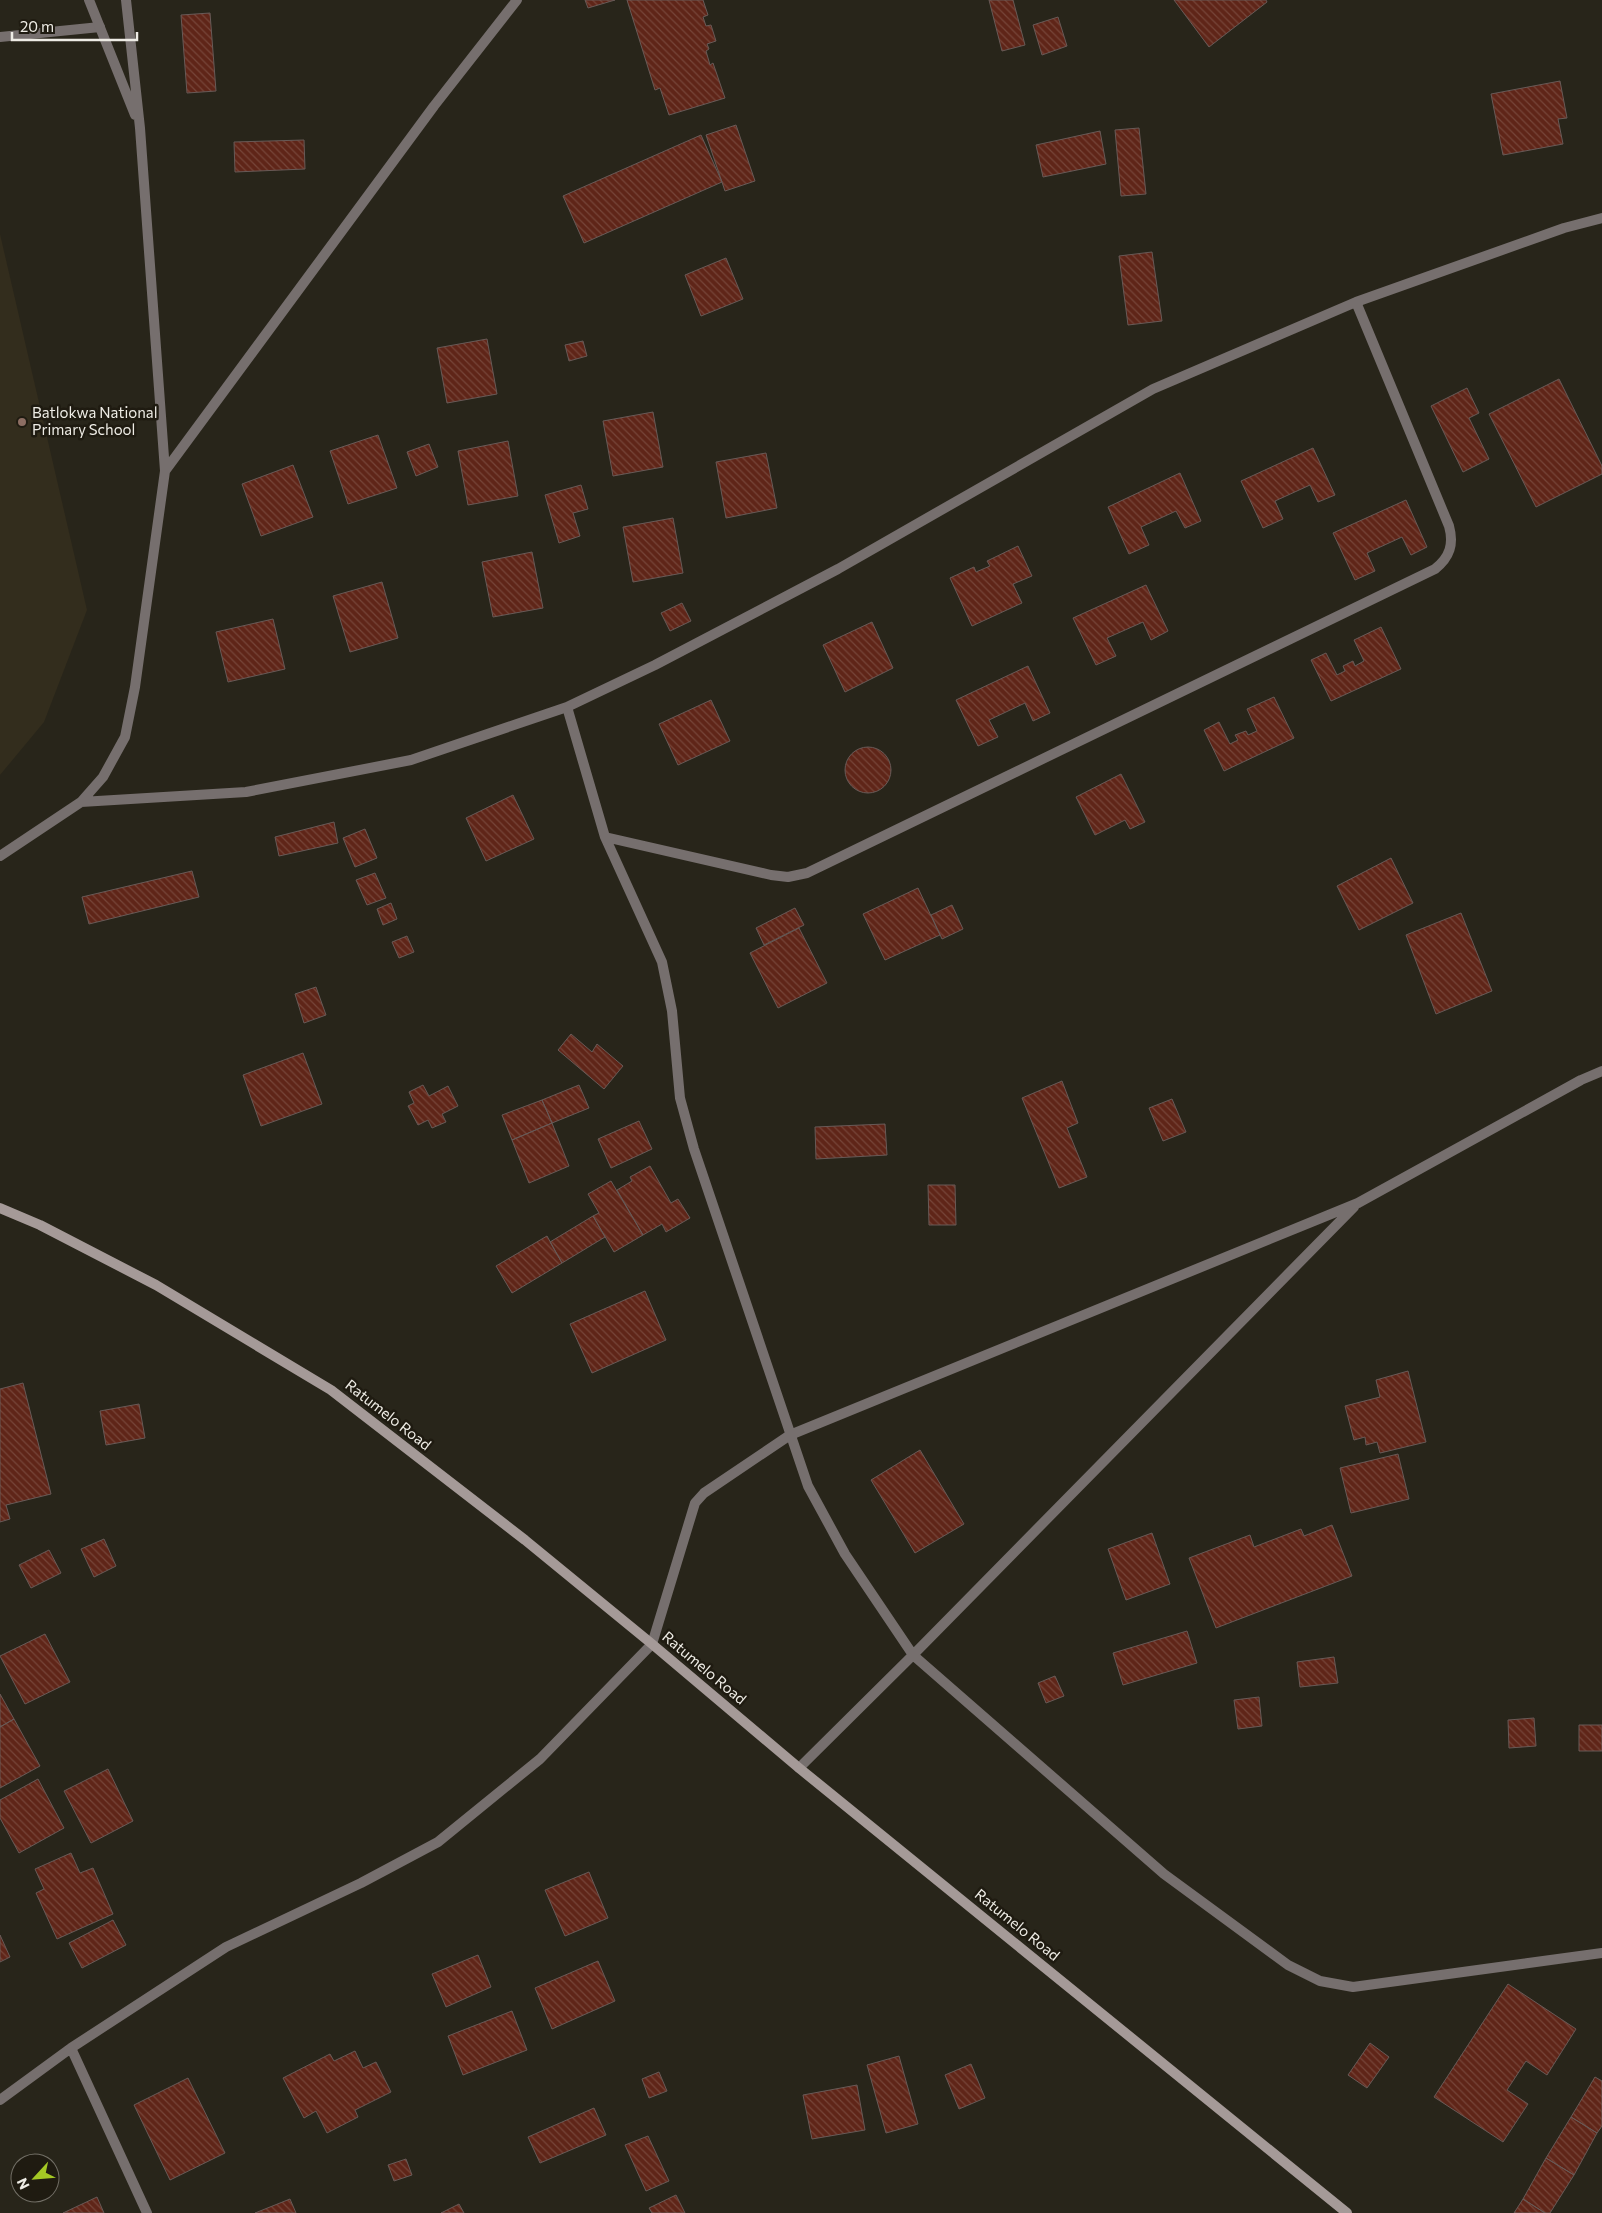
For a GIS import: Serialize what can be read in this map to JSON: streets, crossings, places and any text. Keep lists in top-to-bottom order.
{
  "streets": {
    "street": ["Ratumelo Road"]
  },
  "places": ["Batlokwa National Primary School"],
  "scale_bar": "20 m",
  "north": "bottom left"
}
